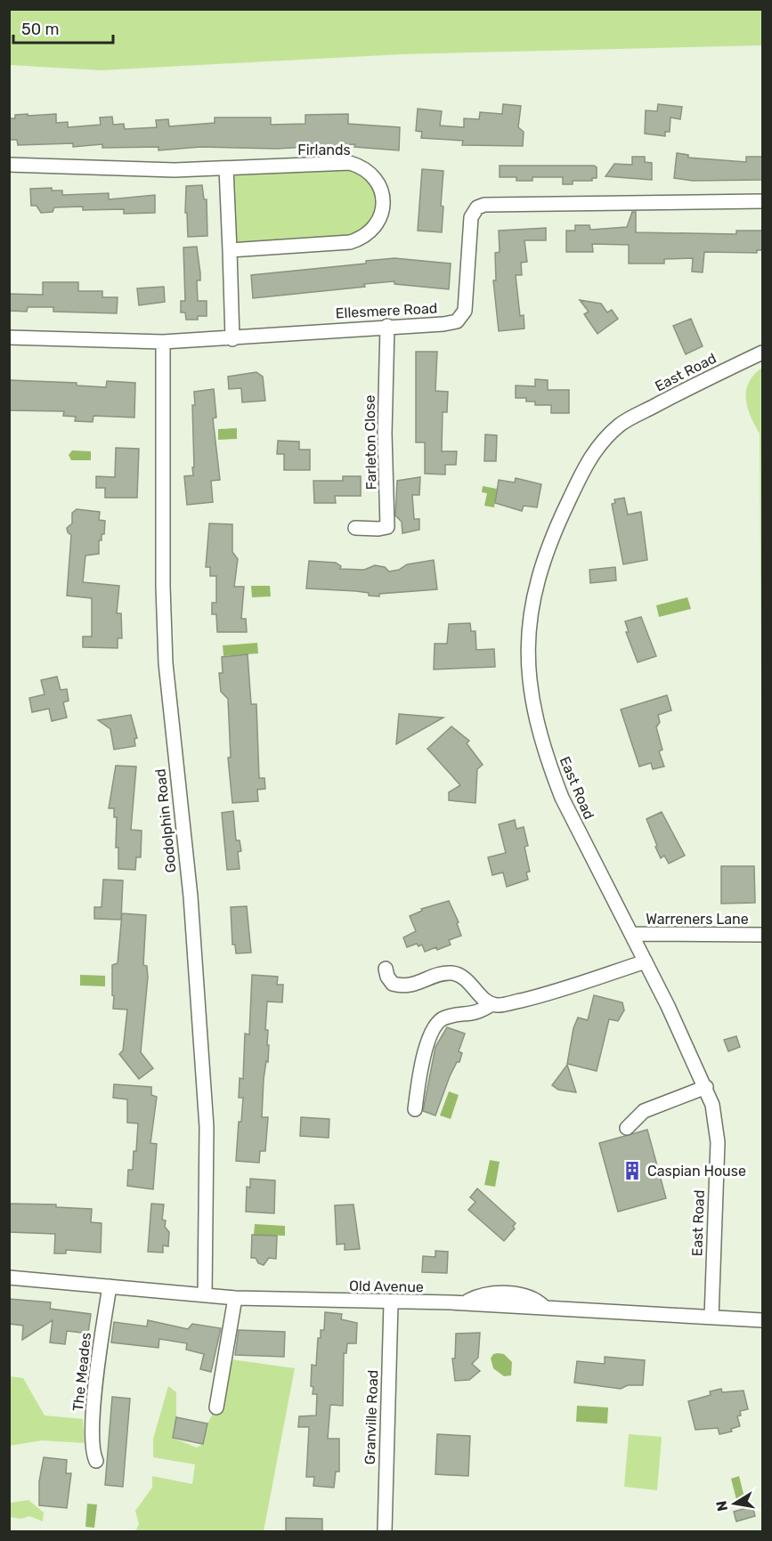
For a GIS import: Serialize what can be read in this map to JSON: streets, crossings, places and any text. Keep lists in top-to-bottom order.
{
  "streets": {
    "street": [
      "Firlands",
      "Ellesmere Road",
      "East Road",
      "Farleton Close",
      "Godolphin Road",
      "Warreners Lane",
      "Old Avenue",
      "The Meades",
      "Granville Road"
    ]
  },
  "crossings": [
    ["Ellesmere Road", "Farleton Close"],
    ["Ellesmere Road", "Godolphin Road"],
    ["East Road", "Warreners Lane"],
    ["East Road", "Old Avenue"],
    ["Godolphin Road", "Old Avenue"],
    ["Old Avenue", "The Meades"],
    ["Old Avenue", "Granville Road"]
  ],
  "places": {
    "building": ["Caspian House"]
  },
  "scale_bar": "50 m",
  "north": "left"
}
